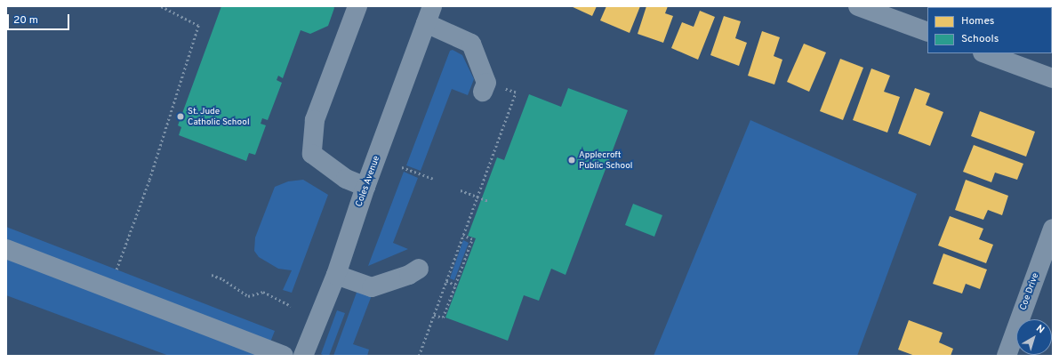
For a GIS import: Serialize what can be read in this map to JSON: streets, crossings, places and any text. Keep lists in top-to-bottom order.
{
  "streets": {
    "street": ["Coles Avenue", "Coe Drive"]
  },
  "places": ["St. Jude Catholic School", "Applecroft Public School"],
  "legend": ["Homes", "Schools"],
  "scale_bar": "20 m",
  "north": "top right"
}
